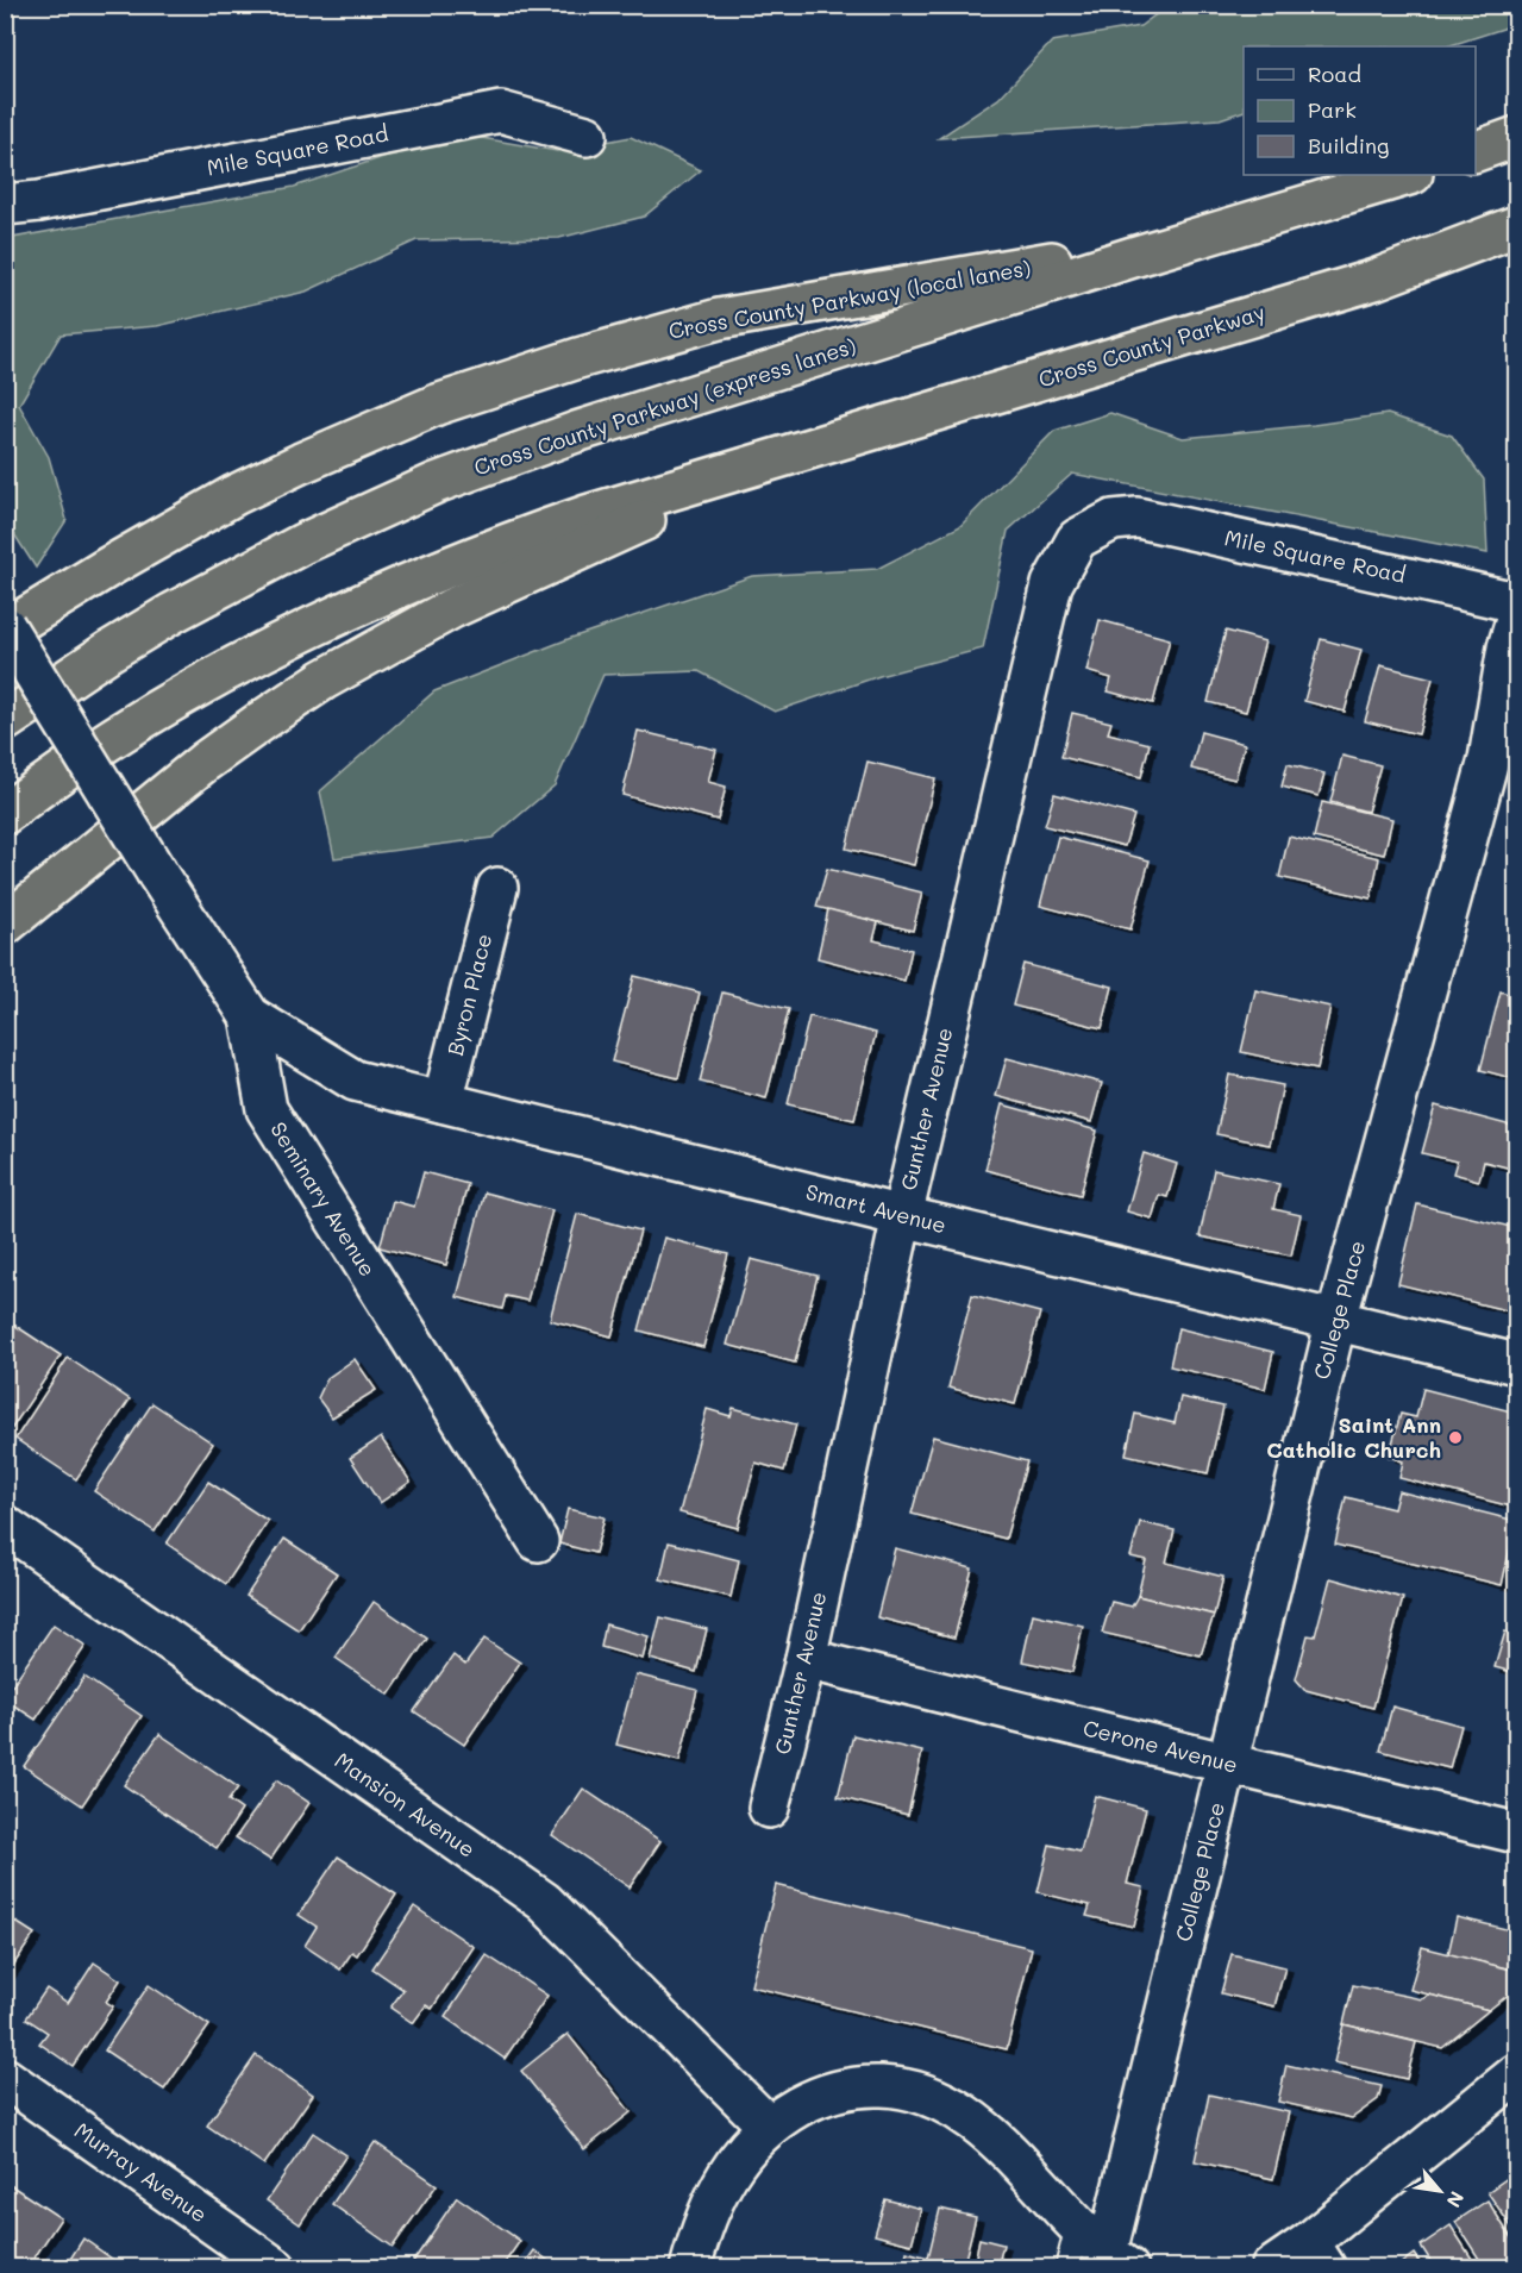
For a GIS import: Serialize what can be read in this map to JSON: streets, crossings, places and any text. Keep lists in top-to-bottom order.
{
  "streets": {
    "highway": ["Cross County Parkway (local lanes)", "Cross County Parkway", "Cross County Parkway (express lanes)"],
    "street": [
      "Mile Square Road",
      "Byron Place",
      "Gunther Avenue",
      "Seminary Avenue",
      "Smart Avenue",
      "College Place",
      "Cerone Avenue",
      "Mansion Avenue",
      "Murray Avenue"
    ]
  },
  "crossings": [
    ["Mile Square Road", "Gunther Avenue"],
    ["Cross County Parkway (local lanes)", "Cross County Parkway (express lanes)"],
    ["Cross County Parkway (local lanes)", "Seminary Avenue"],
    ["Byron Place", "Smart Avenue"],
    ["Gunther Avenue", "Smart Avenue"],
    ["Gunther Avenue", "Cerone Avenue"],
    ["Seminary Avenue", "Smart Avenue"],
    ["Smart Avenue", "College Place"],
    ["College Place", "Cerone Avenue"]
  ],
  "places": ["Saint Ann Catholic Church"],
  "legend": ["Road", "Park", "Building"],
  "north": "bottom right"
}
